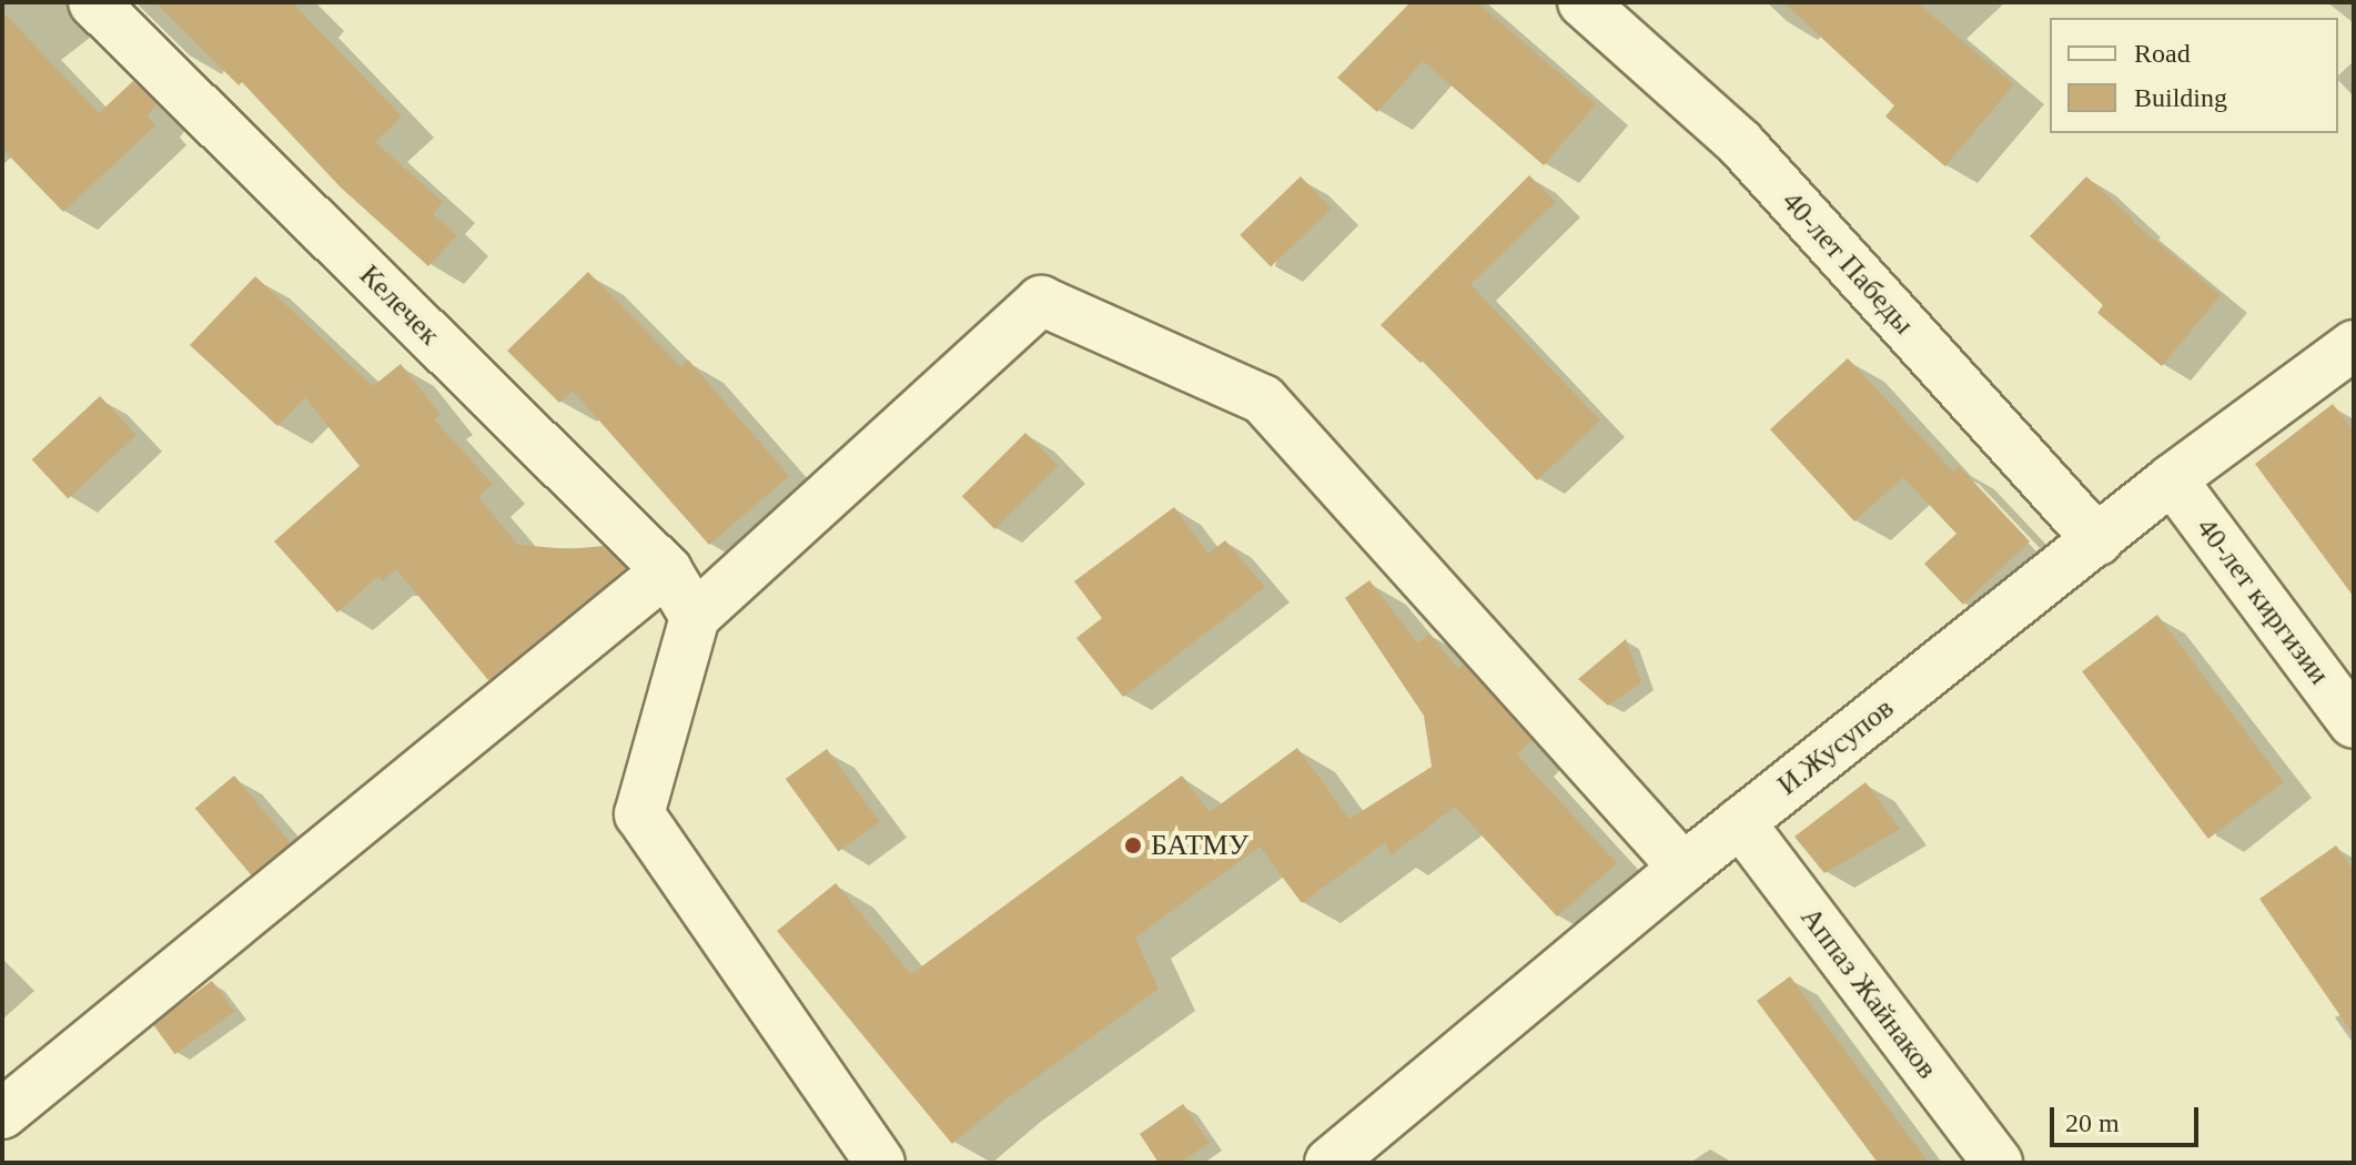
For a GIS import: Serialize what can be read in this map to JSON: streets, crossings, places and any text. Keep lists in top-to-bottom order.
{
  "streets": {
    "street": [
      "40-лет Пабеды",
      "Келечек",
      "40-лет киргизии",
      "И.Жусупов",
      "Аппаз Жайнаков"
    ]
  },
  "crossings": [
    ["40-лет Пабеды", "И.Жусупов"],
    ["40-лет киргизии", "И.Жусупов"],
    ["И.Жусупов", "Аппаз Жайнаков"]
  ],
  "places": ["БАТМУ"],
  "legend": ["Road", "Building"],
  "scale_bar": "20 m"
}
